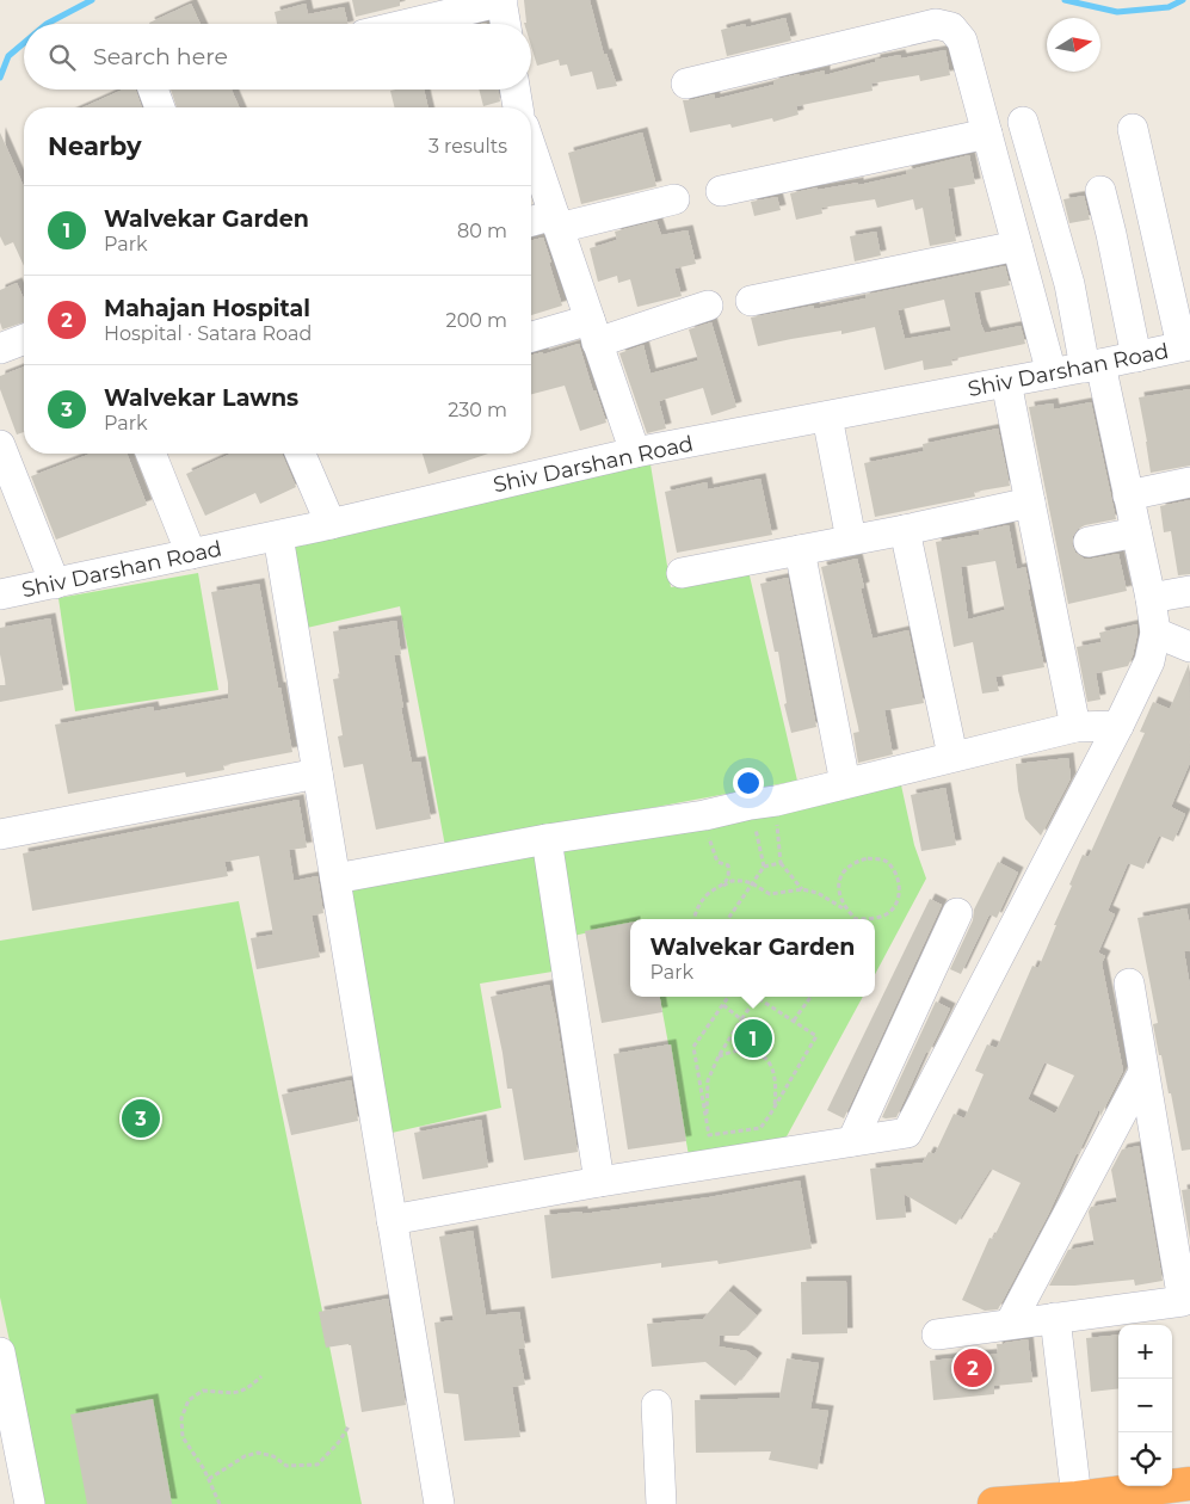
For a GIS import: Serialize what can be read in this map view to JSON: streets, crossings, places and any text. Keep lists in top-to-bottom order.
{
  "streets": {
    "street": ["Shiv Darshan Road"]
  },
  "north": "right",
  "page": {
    "search": "Search here",
    "heading": ["Nearby", "3 results"],
    "list": [
      {
        "mark": "1",
        "name": "Walvekar Garden",
        "note": "Park",
        "value": "80 m"
      },
      {
        "mark": "2",
        "name": "Mahajan Hospital",
        "note": "Hospital · Satara Road",
        "value": "200 m"
      },
      {
        "mark": "3",
        "name": "Walvekar Lawns",
        "note": "Park",
        "value": "230 m"
      }
    ],
    "popup": ["Walvekar Garden", "Park"],
    "pins": ["1", "3", "2"],
    "map_buttons": ["+", "−"]
  }
}
